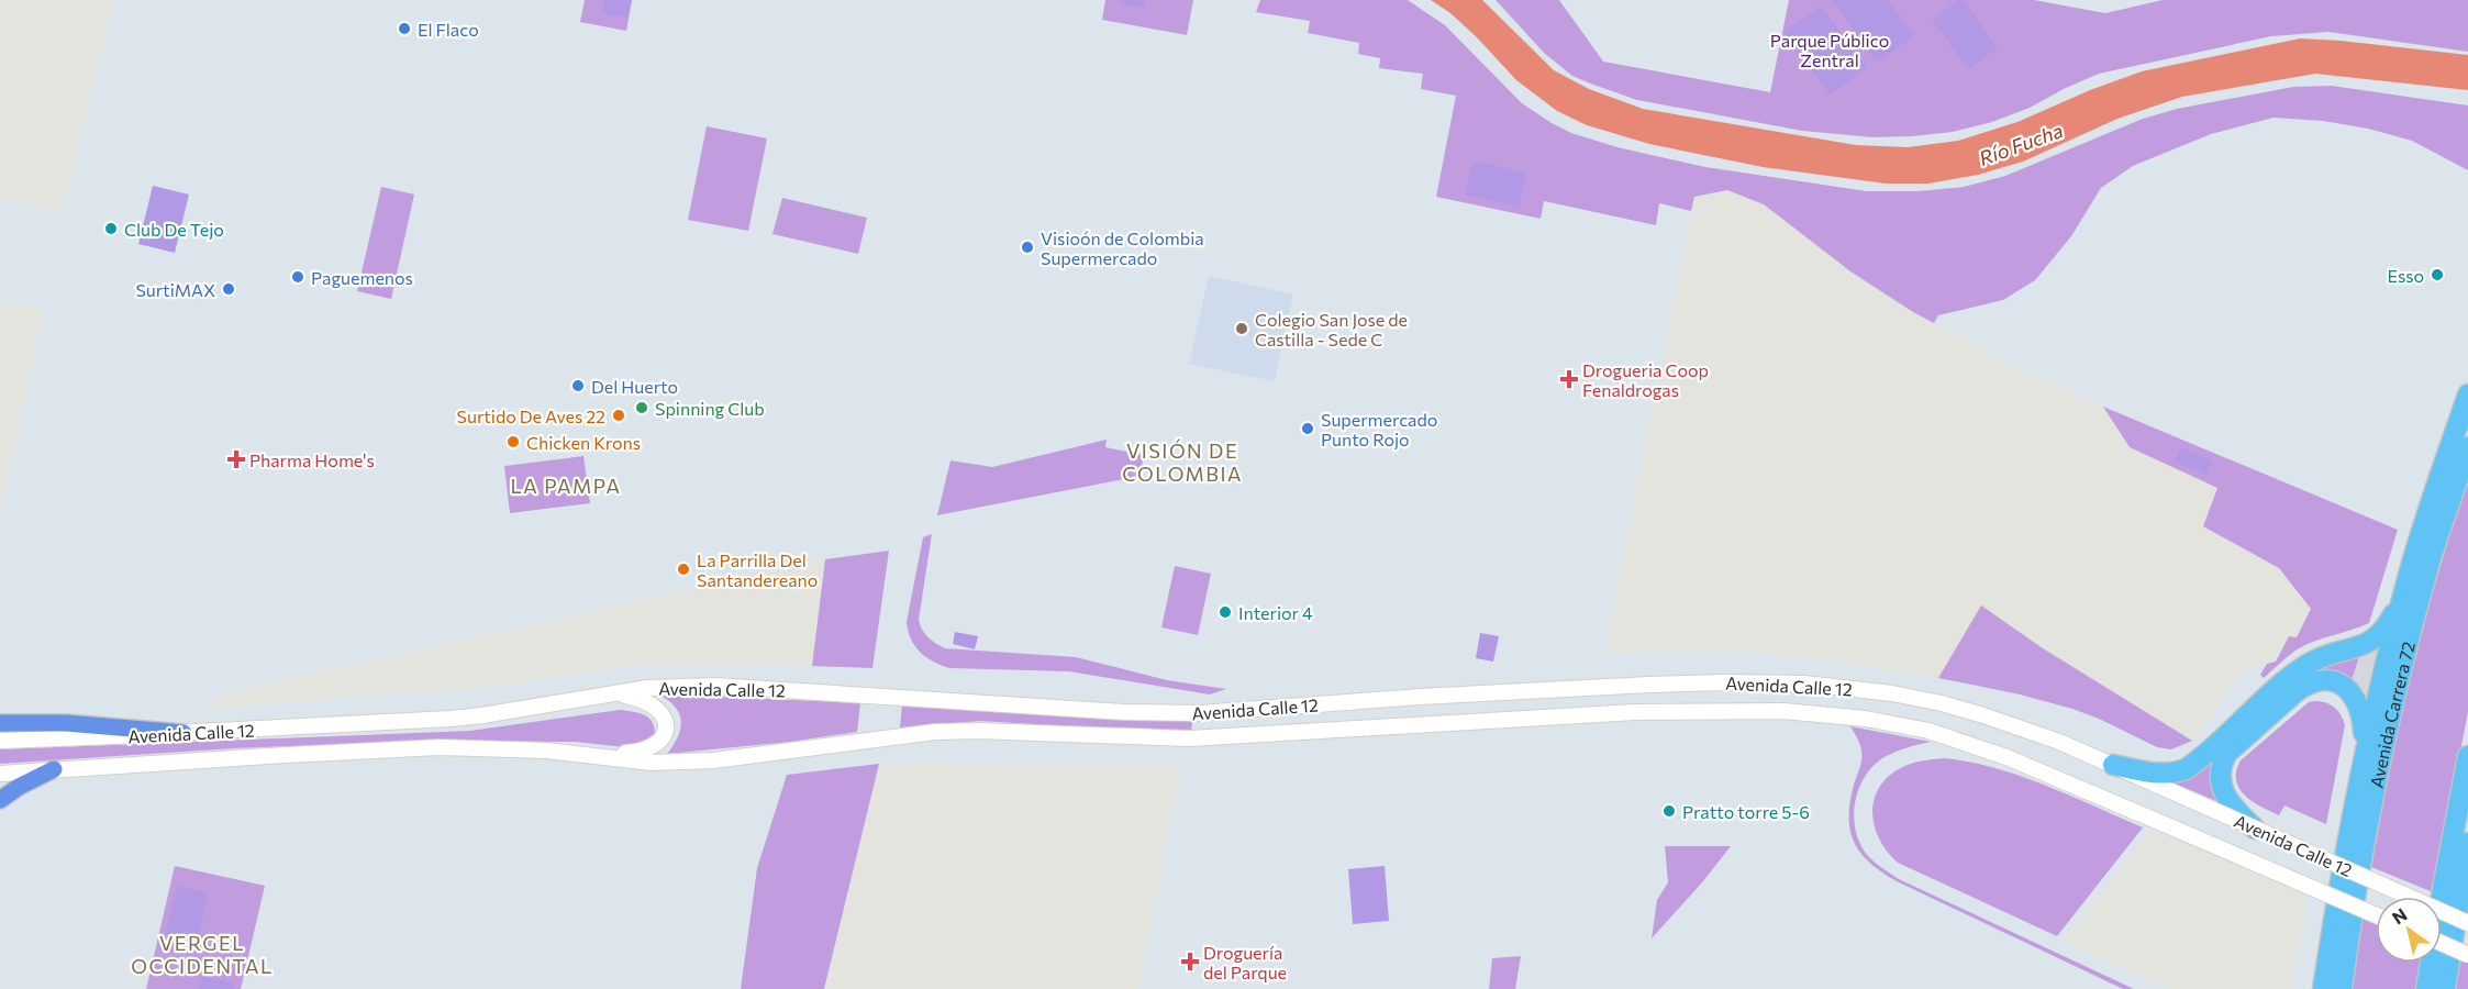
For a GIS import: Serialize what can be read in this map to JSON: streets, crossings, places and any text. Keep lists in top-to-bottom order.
{
  "streets": {
    "highway": ["Avenida Carrera 72"],
    "main road": ["Avenida Calle 12"]
  },
  "districts": ["VISIÓN DE COLOMBIA", "LA PAMPA", "VERGEL OCCIDENTAL"],
  "water": ["Río Fucha"],
  "parks": ["Parque Público Zentral"],
  "places": {
    "other": [
      "El Flaco",
      "Club De Tejo",
      "Visioón de Colombia Supermercado",
      "Esso",
      "Paguemenos",
      "SurtiMAX",
      "Colegio San Jose de Castilla - Sede C",
      "Del Huerto",
      "Spinning Club",
      "Surtido De Aves 22",
      "Supermercado Punto Rojo",
      "Chicken Krons",
      "La Parrilla Del Santandereano",
      "Interior 4",
      "Pratto torre 5-6"
    ],
    "health": ["Drogueria Coop Fenaldrogas", "Pharma Home's", "Droguería del Parque"]
  },
  "north": "top left"
}
